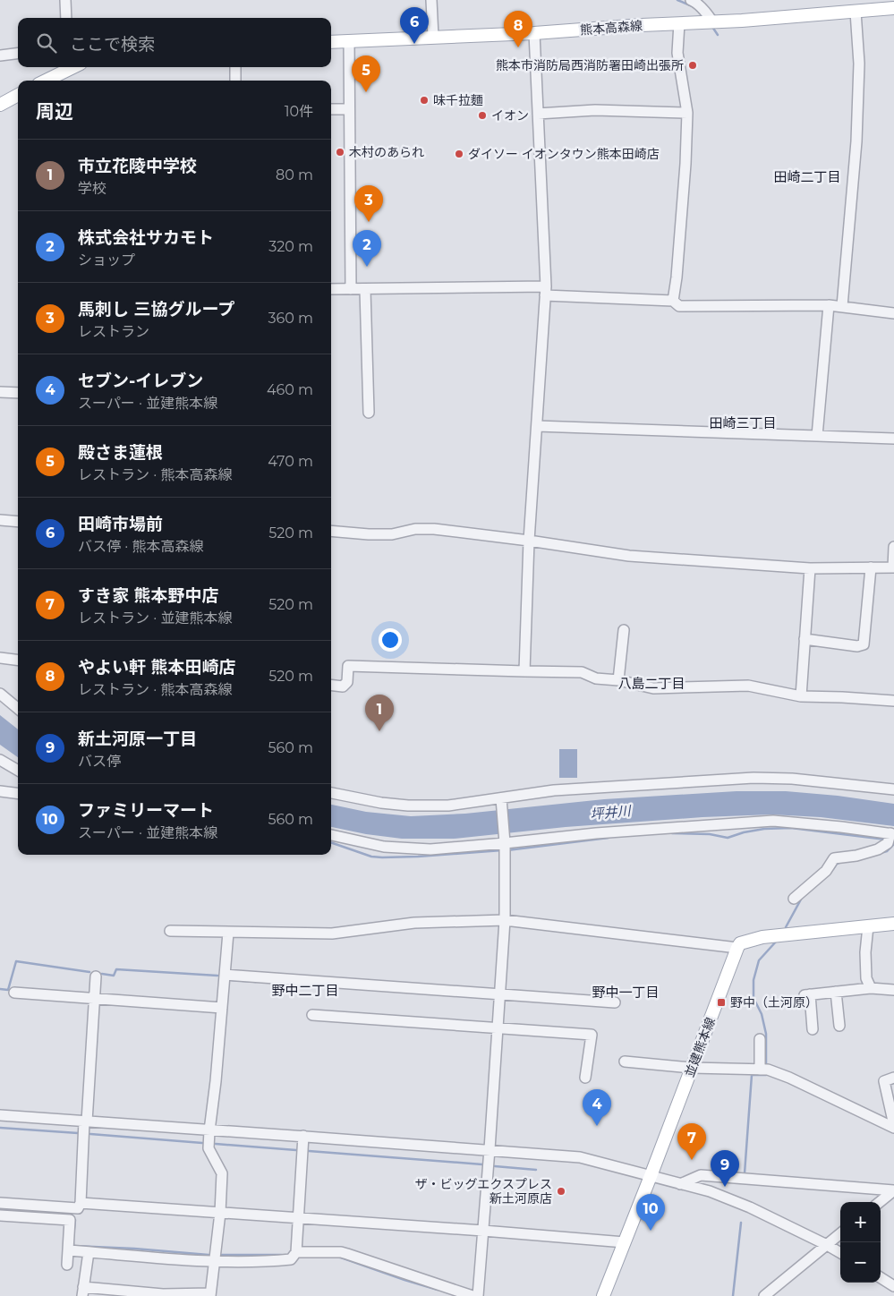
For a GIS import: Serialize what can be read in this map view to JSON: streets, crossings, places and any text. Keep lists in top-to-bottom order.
{
  "streets": {
    "main road": ["熊本高森線", "並建熊本線"]
  },
  "districts": [
    "田崎二丁目",
    "田崎三丁目",
    "八島二丁目",
    "野中二丁目",
    "野中一丁目"
  ],
  "water": ["坪井川"],
  "places": {
    "other": [
      "熊本市消防局西消防署田崎出張所",
      "味千拉麵",
      "イオン",
      "木村のあられ",
      "ダイソー イオンタウン熊本田崎店",
      "ザ・ビッグエクスプレス 新土河原店"
    ],
    "transit": ["野中（土河原）"]
  },
  "page": {
    "pins": [
      "6",
      "8",
      "5",
      "3",
      "2",
      "1",
      "4",
      "7",
      "9",
      "10"
    ],
    "search": "ここで検索",
    "heading": ["周辺", "10件"],
    "list": [
      {
        "mark": "1",
        "name": "市立花陵中学校",
        "note": "学校",
        "value": "80 m"
      },
      {
        "mark": "2",
        "name": "株式会社サカモト",
        "note": "ショップ",
        "value": "320 m"
      },
      {
        "mark": "3",
        "name": "馬刺し 三協グループ",
        "note": "レストラン",
        "value": "360 m"
      },
      {
        "mark": "4",
        "name": "セブン-イレブン",
        "note": "スーパー · 並建熊本線",
        "value": "460 m"
      },
      {
        "mark": "5",
        "name": "殿さま蓮根",
        "note": "レストラン · 熊本高森線",
        "value": "470 m"
      },
      {
        "mark": "6",
        "name": "田崎市場前",
        "note": "バス停 · 熊本高森線",
        "value": "520 m"
      },
      {
        "mark": "7",
        "name": "すき家 熊本野中店",
        "note": "レストラン · 並建熊本線",
        "value": "520 m"
      },
      {
        "mark": "8",
        "name": "やよい軒 熊本田崎店",
        "note": "レストラン · 熊本高森線",
        "value": "520 m"
      },
      {
        "mark": "9",
        "name": "新土河原一丁目",
        "note": "バス停",
        "value": "560 m"
      },
      {
        "mark": "10",
        "name": "ファミリーマート",
        "note": "スーパー · 並建熊本線",
        "value": "560 m"
      }
    ],
    "map_buttons": ["+", "−"]
  }
}
